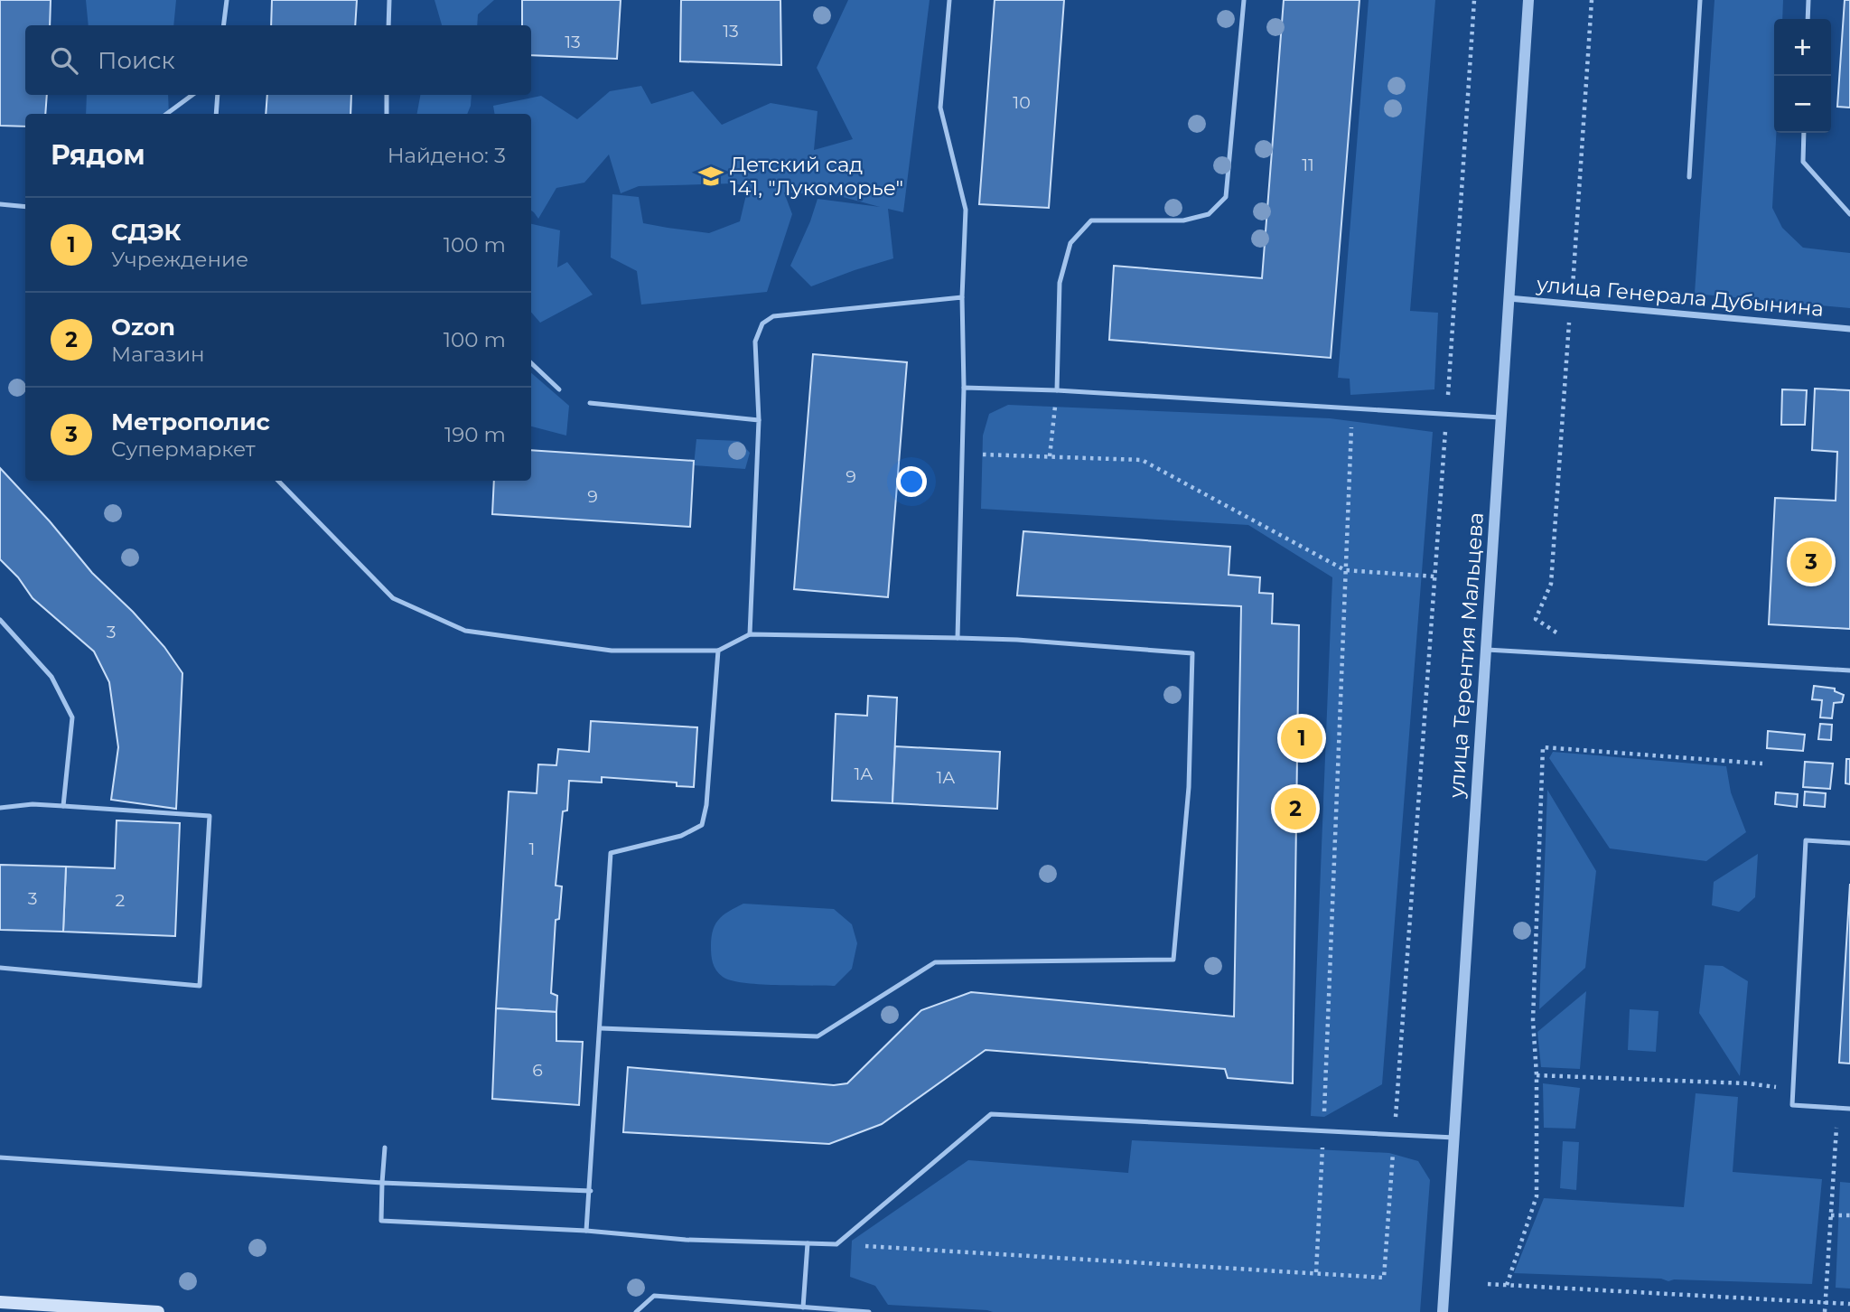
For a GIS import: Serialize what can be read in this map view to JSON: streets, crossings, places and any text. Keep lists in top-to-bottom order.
{
  "streets": {
    "street": ["улица Генерала Дубынина", "улица Терентия Мальцева"]
  },
  "crossings": [
    ["улица Генерала Дубынина", "улица Терентия Мальцева"]
  ],
  "places": {
    "school or university": ["Детский сад 141, \"Лукоморье\""]
  },
  "house_numbers": [
    "13",
    "13",
    "10",
    "11",
    "9",
    "9",
    "3",
    "1А",
    "1А",
    "1",
    "3",
    "2",
    "6"
  ],
  "page": {
    "map_buttons": ["+", "−"],
    "search": "Поиск",
    "heading": ["Рядом", "Найдено: 3"],
    "list": [
      {
        "mark": "1",
        "name": "СДЭК",
        "note": "Учреждение",
        "value": "100 m"
      },
      {
        "mark": "2",
        "name": "Ozon",
        "note": "Магазин",
        "value": "100 m"
      },
      {
        "mark": "3",
        "name": "Метрополис",
        "note": "Супермаркет",
        "value": "190 m"
      }
    ],
    "pins": ["3", "1", "2"]
  }
}
